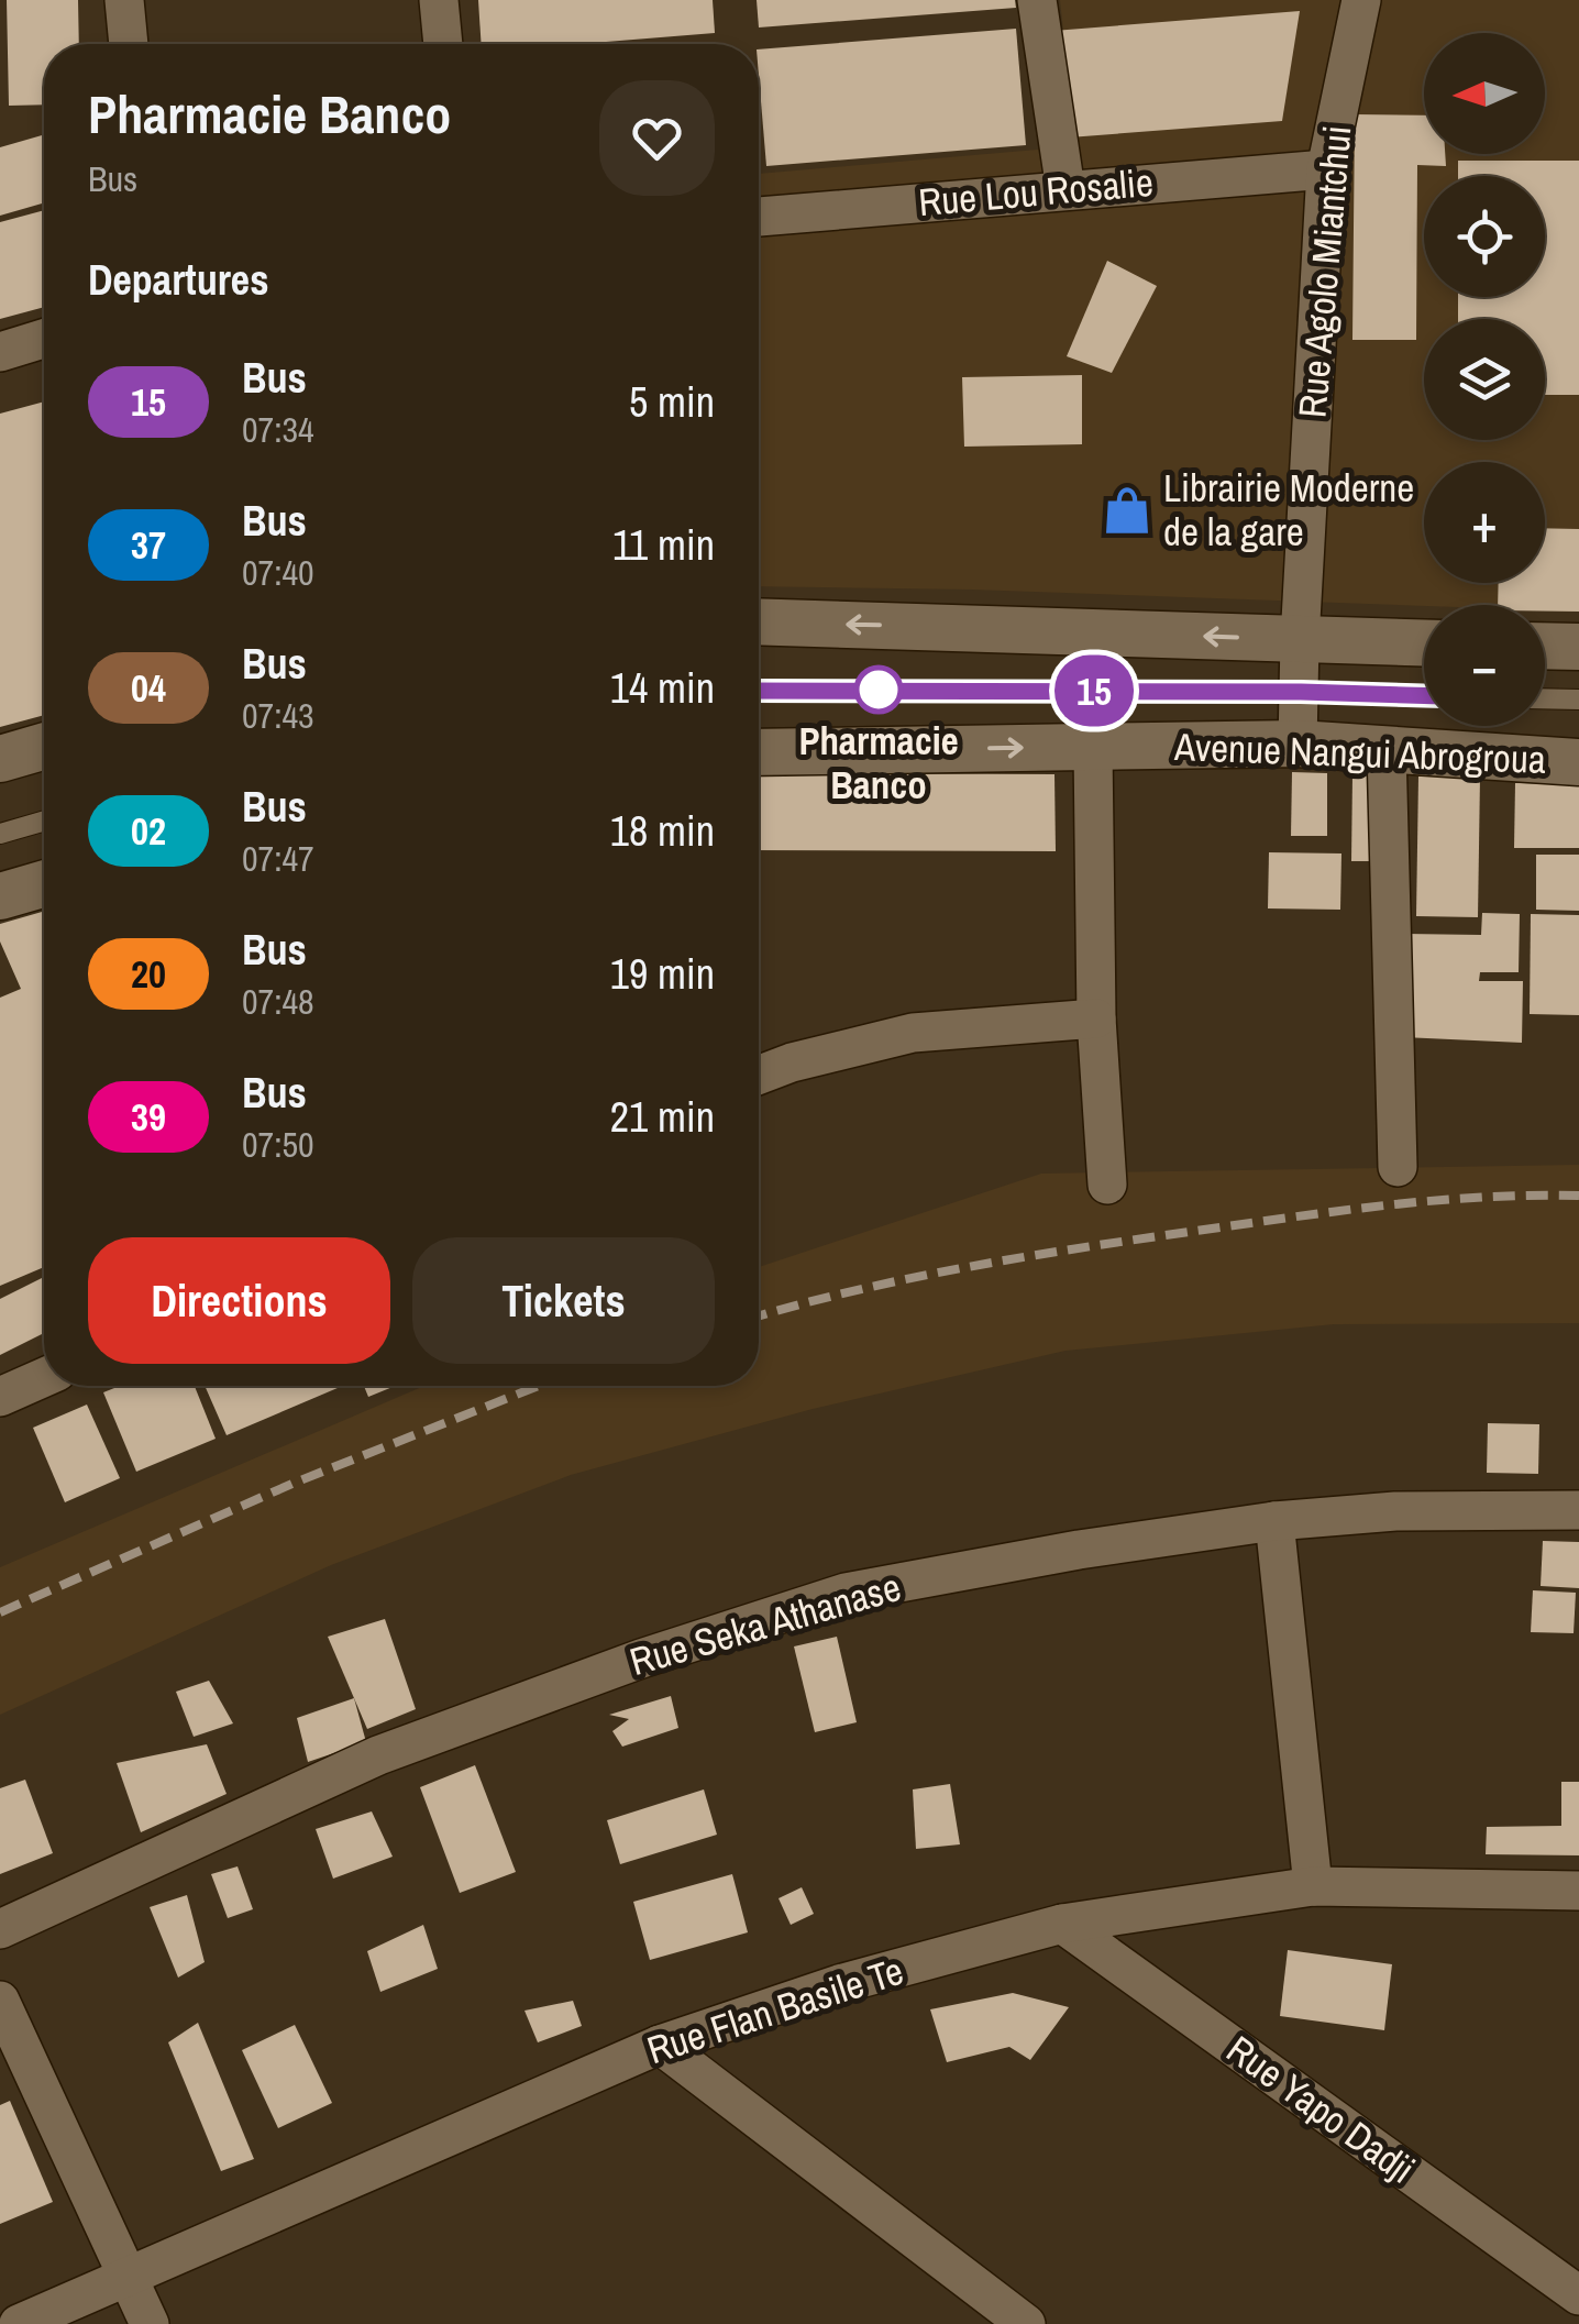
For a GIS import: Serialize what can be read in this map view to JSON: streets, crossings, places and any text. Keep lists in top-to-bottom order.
{
  "streets": {
    "street": [
      "Rue Lou Rosalie",
      "Rue Agolo Miantchui",
      "Avenue Nangui Abrogroua",
      "Rue Seka Athanase",
      "Rue Flan Basile Te",
      "Rue Yapo Dadji"
    ]
  },
  "crossings": [
    ["Rue Lou Rosalie", "Rue Agolo Miantchui"],
    ["Rue Agolo Miantchui", "Avenue Nangui Abrogroua"],
    ["Rue Flan Basile Te", "Rue Yapo Dadji"]
  ],
  "places": {
    "shop": ["Librairie Moderne de la gare"],
    "other": ["Pharmacie Banco"]
  },
  "lines": ["bus line 15"],
  "north": "left",
  "page": {
    "on_map": "15",
    "map_buttons": ["+", "−"],
    "heading": [
      ["Pharmacie Banco", "Bus"],
      "Departures"
    ],
    "list": [
      {
        "mark": "15",
        "name": "Bus",
        "note": "07:34",
        "value": "5 min"
      },
      {
        "mark": "37",
        "name": "Bus",
        "note": "07:40",
        "value": "11 min"
      },
      {
        "mark": "04",
        "name": "Bus",
        "note": "07:43",
        "value": "14 min"
      },
      {
        "mark": "02",
        "name": "Bus",
        "note": "07:47",
        "value": "18 min"
      },
      {
        "mark": "20",
        "name": "Bus",
        "note": "07:48",
        "value": "19 min"
      },
      {
        "mark": "39",
        "name": "Bus",
        "note": "07:50",
        "value": "21 min"
      }
    ],
    "buttons": ["Directions", "Tickets"]
  }
}
